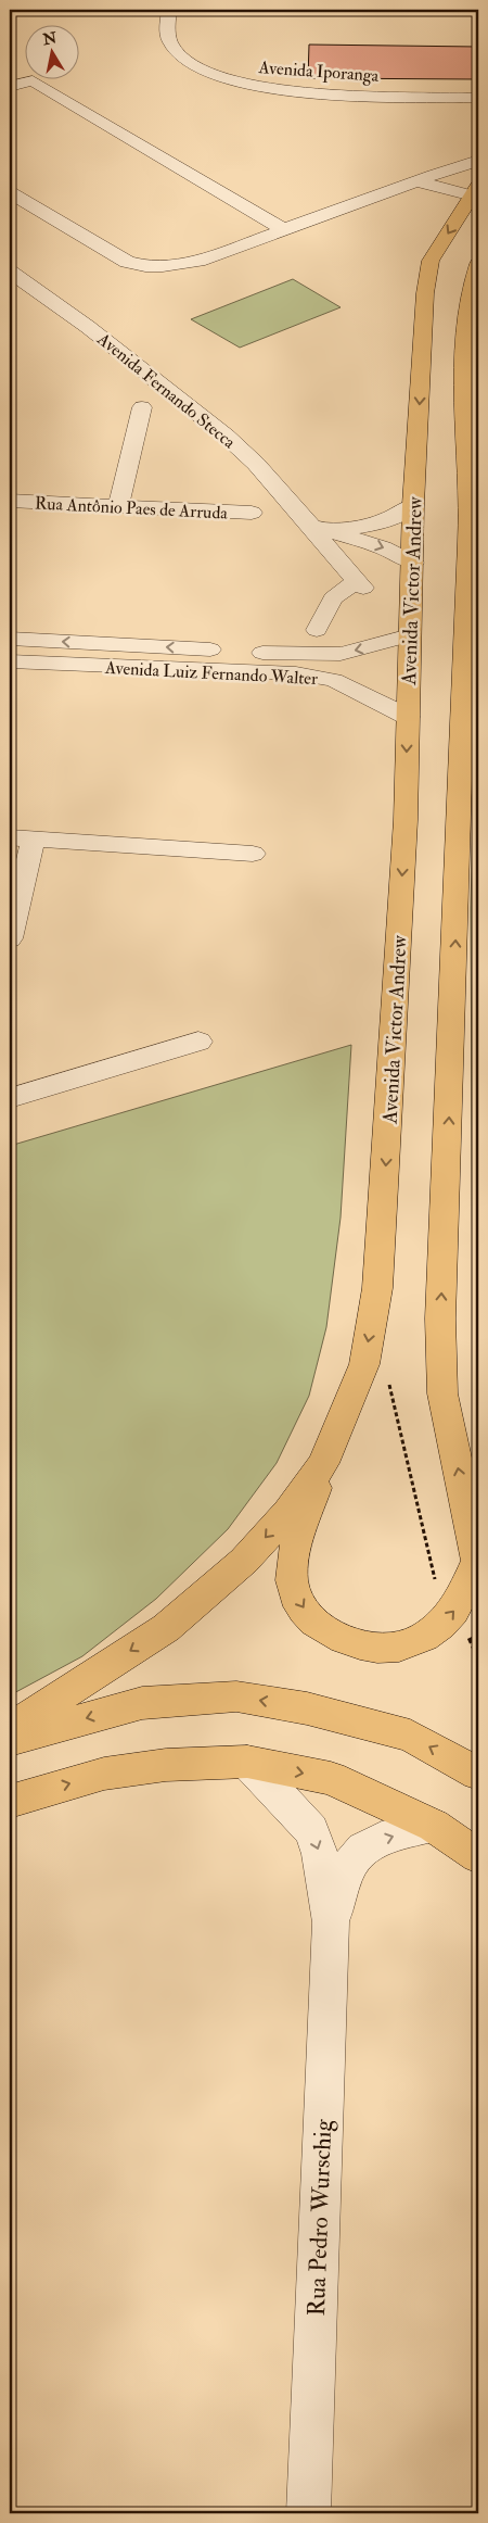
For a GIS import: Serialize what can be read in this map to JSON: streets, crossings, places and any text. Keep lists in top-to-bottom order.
{
  "streets": {
    "main road": ["Avenida Victor Andrew"],
    "street": [
      "Avenida Iporanga",
      "Avenida Fernando Stecca",
      "Rua Antônio Paes de Arruda",
      "Avenida Luiz Fernando Walter",
      "Rua Pedro Wurschig"
    ]
  },
  "crossings": [
    ["Avenida Victor Andrew", "Avenida Luiz Fernando Walter"]
  ],
  "north": "top"
}
